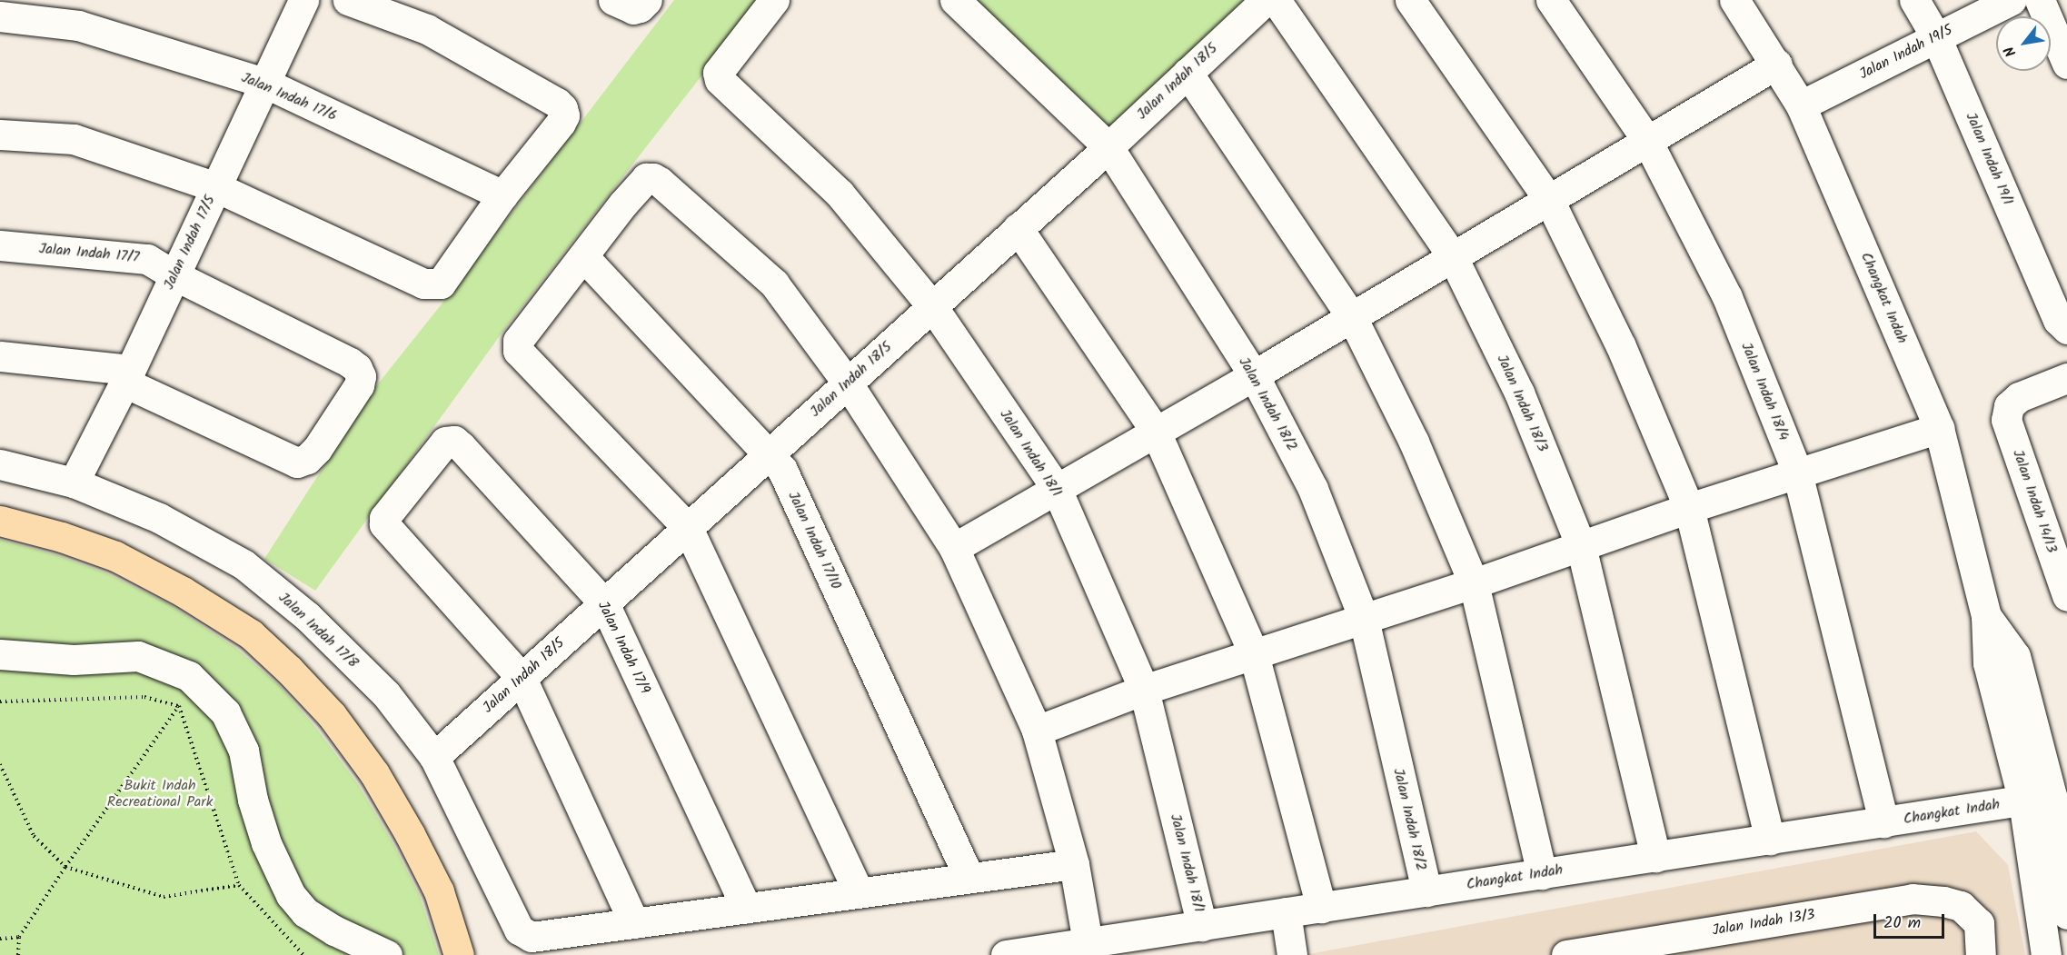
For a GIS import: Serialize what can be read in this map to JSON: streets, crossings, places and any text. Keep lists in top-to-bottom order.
{
  "streets": {
    "street": [
      "Jalan Indah 19/5",
      "Jalan Indah 18/5",
      "Jalan Indah 17/6",
      "Jalan Indah 19/1",
      "Jalan Indah 17/5",
      "Jalan Indah 17/7",
      "Changkat Indah",
      "Jalan Indah 18/4",
      "Jalan Indah 18/3",
      "Jalan Indah 18/2",
      "Jalan Indah 18/1",
      "Jalan Indah 14/13",
      "Jalan Indah 17/10",
      "Jalan Indah 17/8",
      "Jalan Indah 17/9",
      "Jalan Indah 13/3"
    ]
  },
  "crossings": [
    ["Jalan Indah 19/5", "Jalan Indah 19/1"],
    ["Jalan Indah 19/5", "Changkat Indah"],
    ["Jalan Indah 18/5", "Jalan Indah 18/2"],
    ["Jalan Indah 18/5", "Jalan Indah 18/1"],
    ["Jalan Indah 18/5", "Jalan Indah 17/10"],
    ["Jalan Indah 18/5", "Jalan Indah 17/8"],
    ["Jalan Indah 18/5", "Jalan Indah 17/9"],
    ["Jalan Indah 17/6", "Jalan Indah 17/5"],
    ["Jalan Indah 17/5", "Jalan Indah 17/7"],
    ["Jalan Indah 17/5", "Jalan Indah 17/8"],
    ["Changkat Indah", "Jalan Indah 18/4"],
    ["Changkat Indah", "Jalan Indah 18/3"],
    ["Changkat Indah", "Jalan Indah 18/2"],
    ["Changkat Indah", "Jalan Indah 18/1"]
  ],
  "parks": ["Bukit Indah Recreational Park"],
  "scale_bar": "20 m",
  "north": "bottom left"
}
